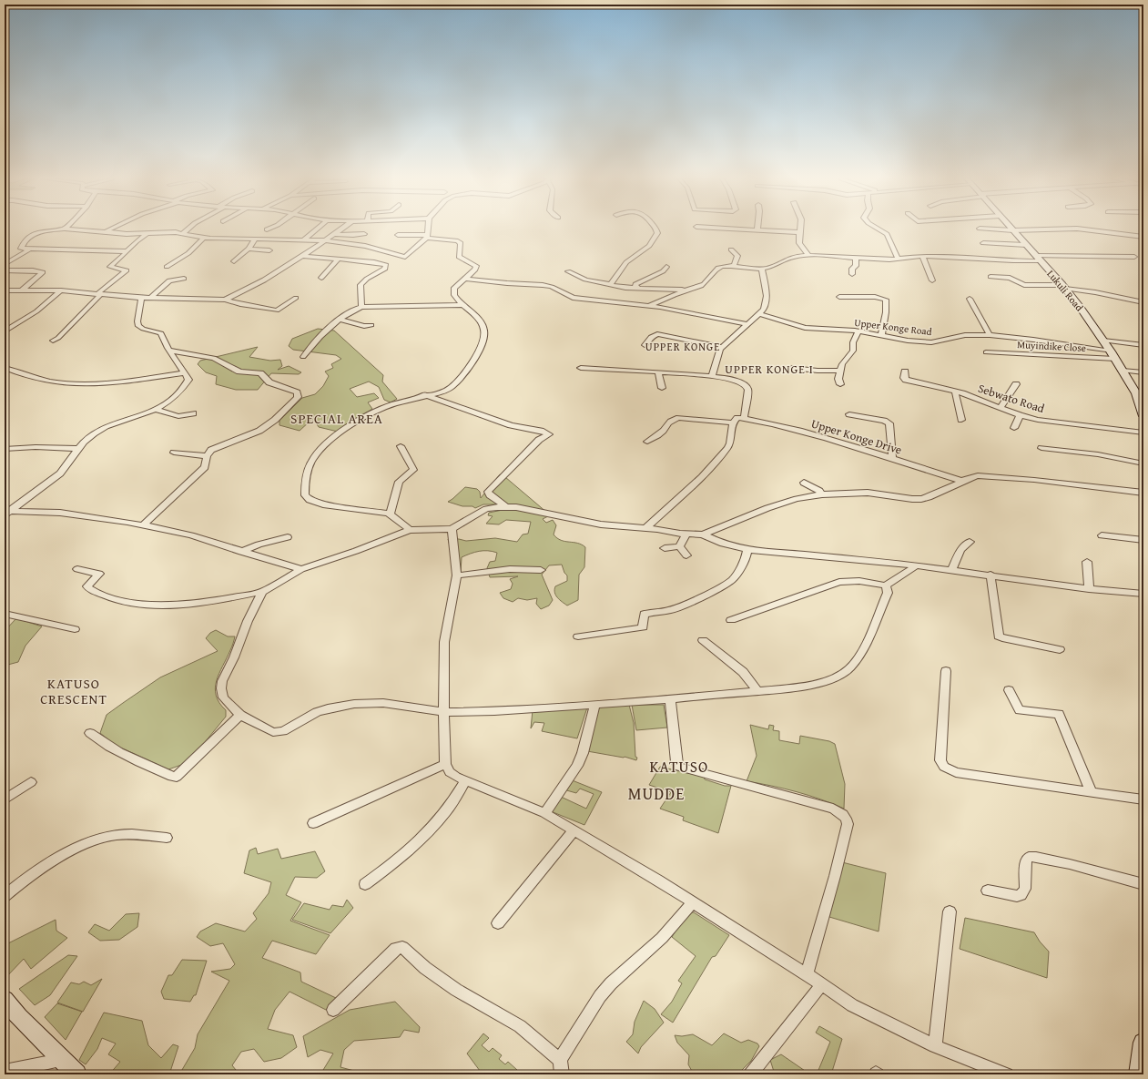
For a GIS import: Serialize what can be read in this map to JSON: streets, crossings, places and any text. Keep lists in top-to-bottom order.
{
  "streets": {
    "street": [
      "Lukuli Road",
      "Upper Konge Road",
      "Muyindike Close",
      "Sebwato Road",
      "Upper Konge Drive"
    ]
  },
  "crossings": [
    ["Lukuli Road", "Upper Konge Road"],
    ["Lukuli Road", "Muyindike Close"],
    ["Upper Konge Road", "Muyindike Close"]
  ],
  "districts": [
    "UPPER KONGE",
    "UPPER KONGE I",
    "SPECIAL AREA",
    "KATUSO CRESCENT",
    "KATUSO",
    "MUDDE"
  ]
}
